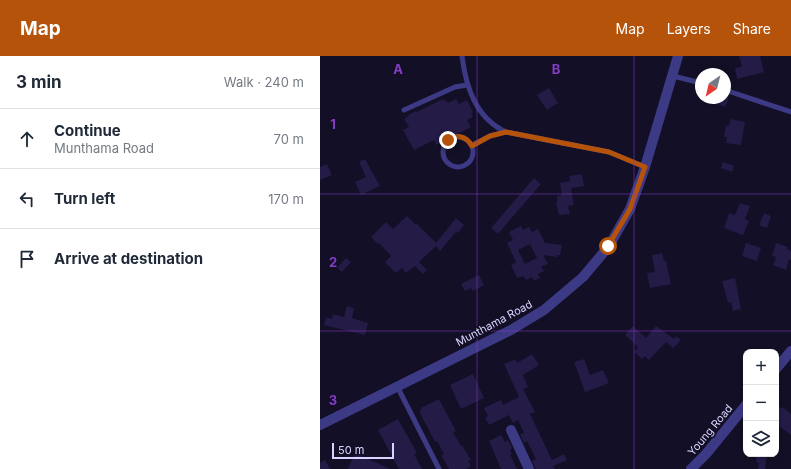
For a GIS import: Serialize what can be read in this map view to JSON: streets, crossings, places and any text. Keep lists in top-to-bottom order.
{
  "streets": {
    "street": ["Munthama Road", "Young Road"]
  },
  "scale_bar": "50 m",
  "north": "bottom left",
  "page": {
    "header": "Map",
    "nav": ["Map", "Layers", "Share"],
    "heading": ["3 min", "Walk · 240 m"],
    "list": [
      ["Continue", "Munthama Road", "70 m"],
      ["Turn left", "170 m"],
      "Arrive at destination"
    ],
    "map_buttons": ["+", "−"],
    "scale": "50 m"
  },
  "grid": {
    "columns": ["A", "B"],
    "rows": ["1", "2", "3"]
  }
}
